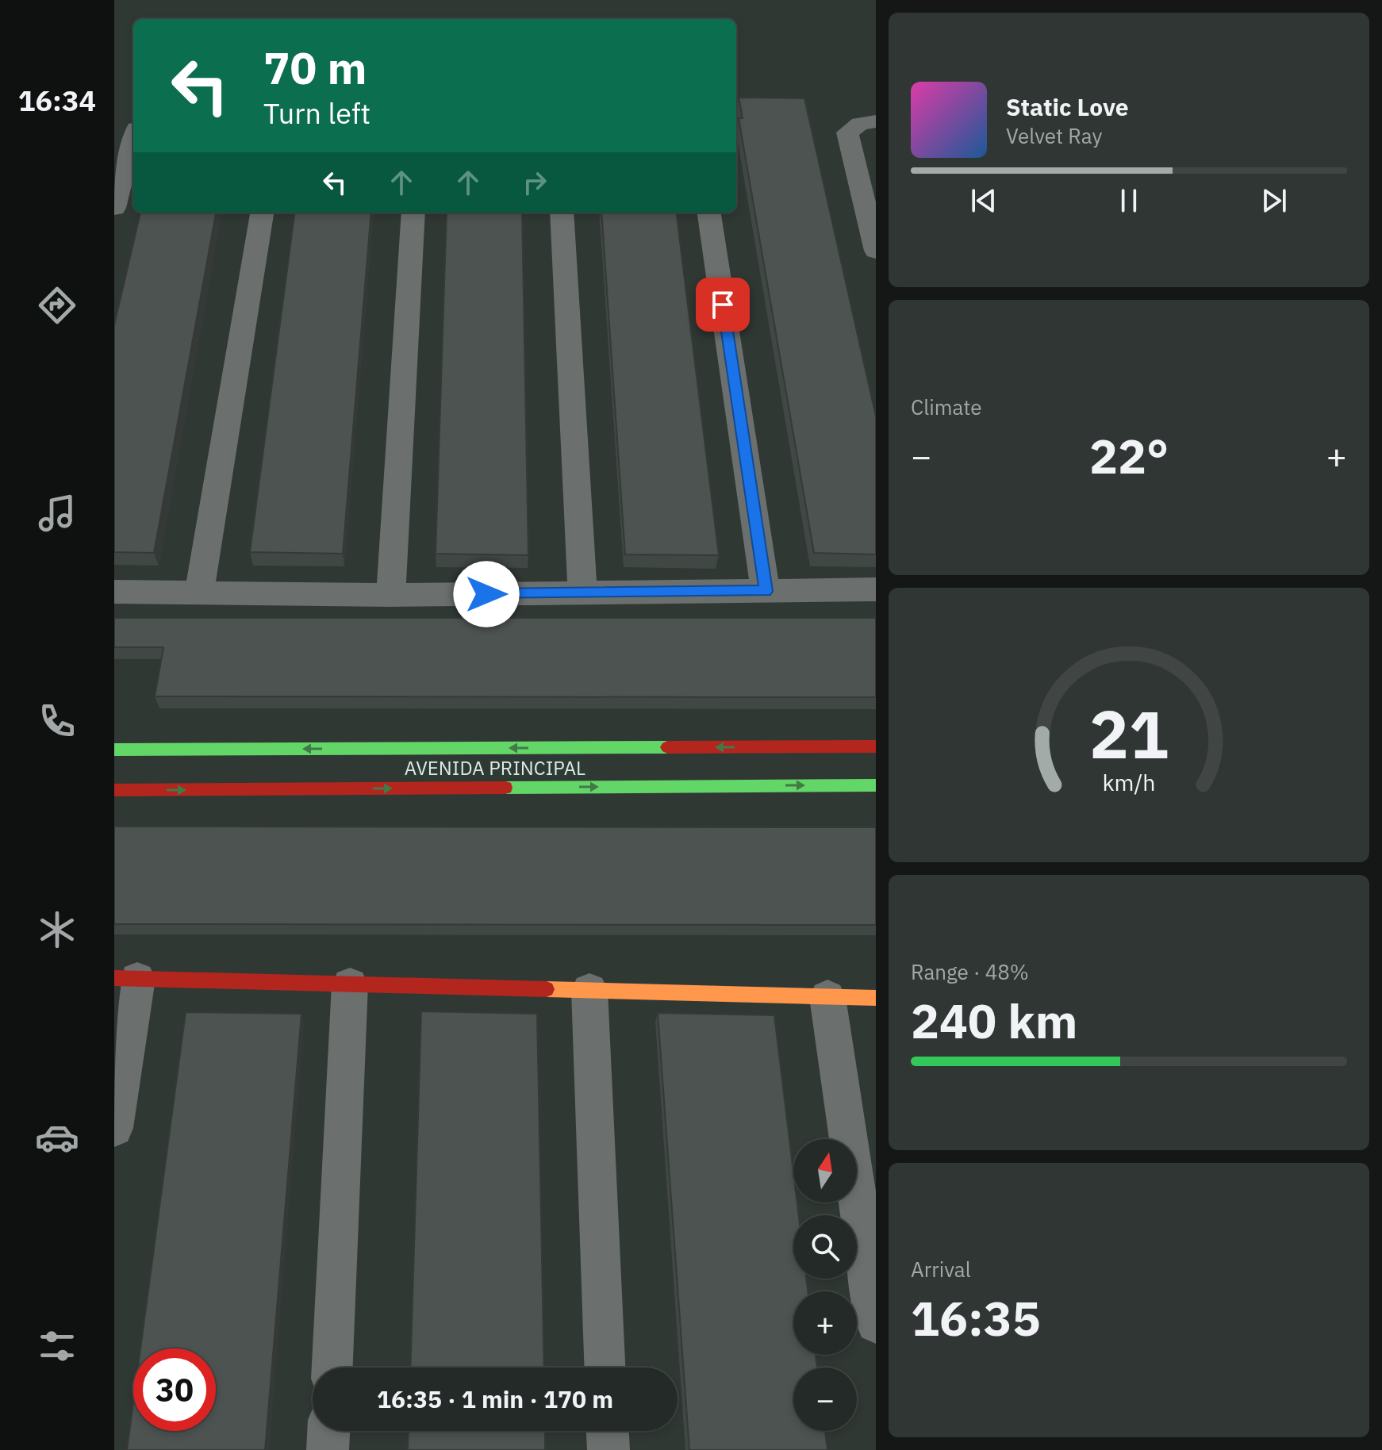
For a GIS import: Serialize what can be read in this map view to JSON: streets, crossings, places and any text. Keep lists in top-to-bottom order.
{
  "streets": {
    "street": ["AVENIDA PRINCIPAL"]
  },
  "north": "top",
  "page": {
    "tabs": "16:34",
    "turn": ["70 m", "Turn left"],
    "song": ["Static Love", "Velvet Ray"],
    "tile": [
      "Climate",
      ["Range · 48%", "240 km"],
      ["Arrival", "16:35"]
    ],
    "heat": ["−", "22°", "+"],
    "map_buttons": ["+", "−"],
    "limit": "30",
    "trip": "16:35 · 1 min · 170 m",
    "gauge": ["21", "km/h"]
  }
}
